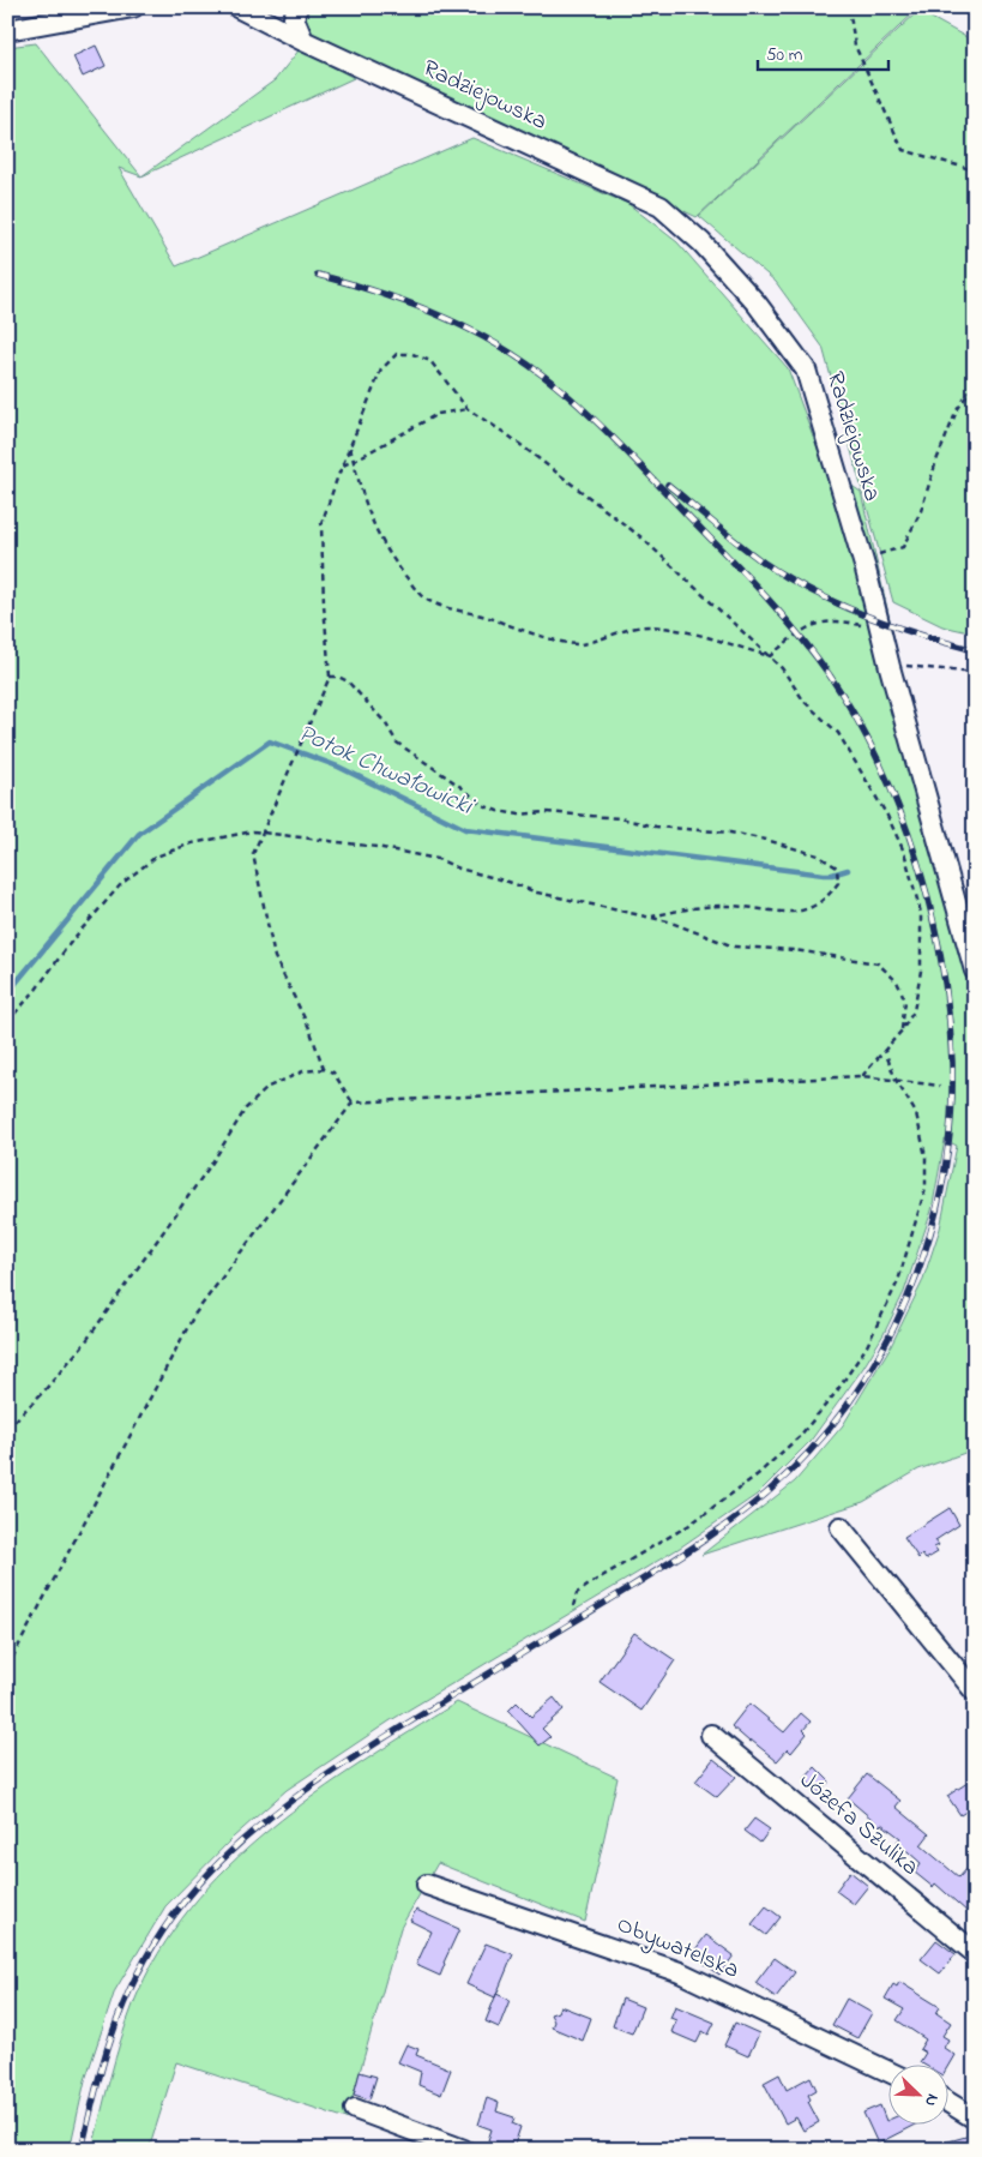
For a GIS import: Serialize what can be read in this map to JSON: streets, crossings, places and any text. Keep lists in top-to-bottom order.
{
  "streets": {
    "street": ["Radziejowska", "Józefa Szulika", "Obywatelska"]
  },
  "water": ["Potok Chwałowicki"],
  "scale_bar": "50 m",
  "north": "bottom right"
}
